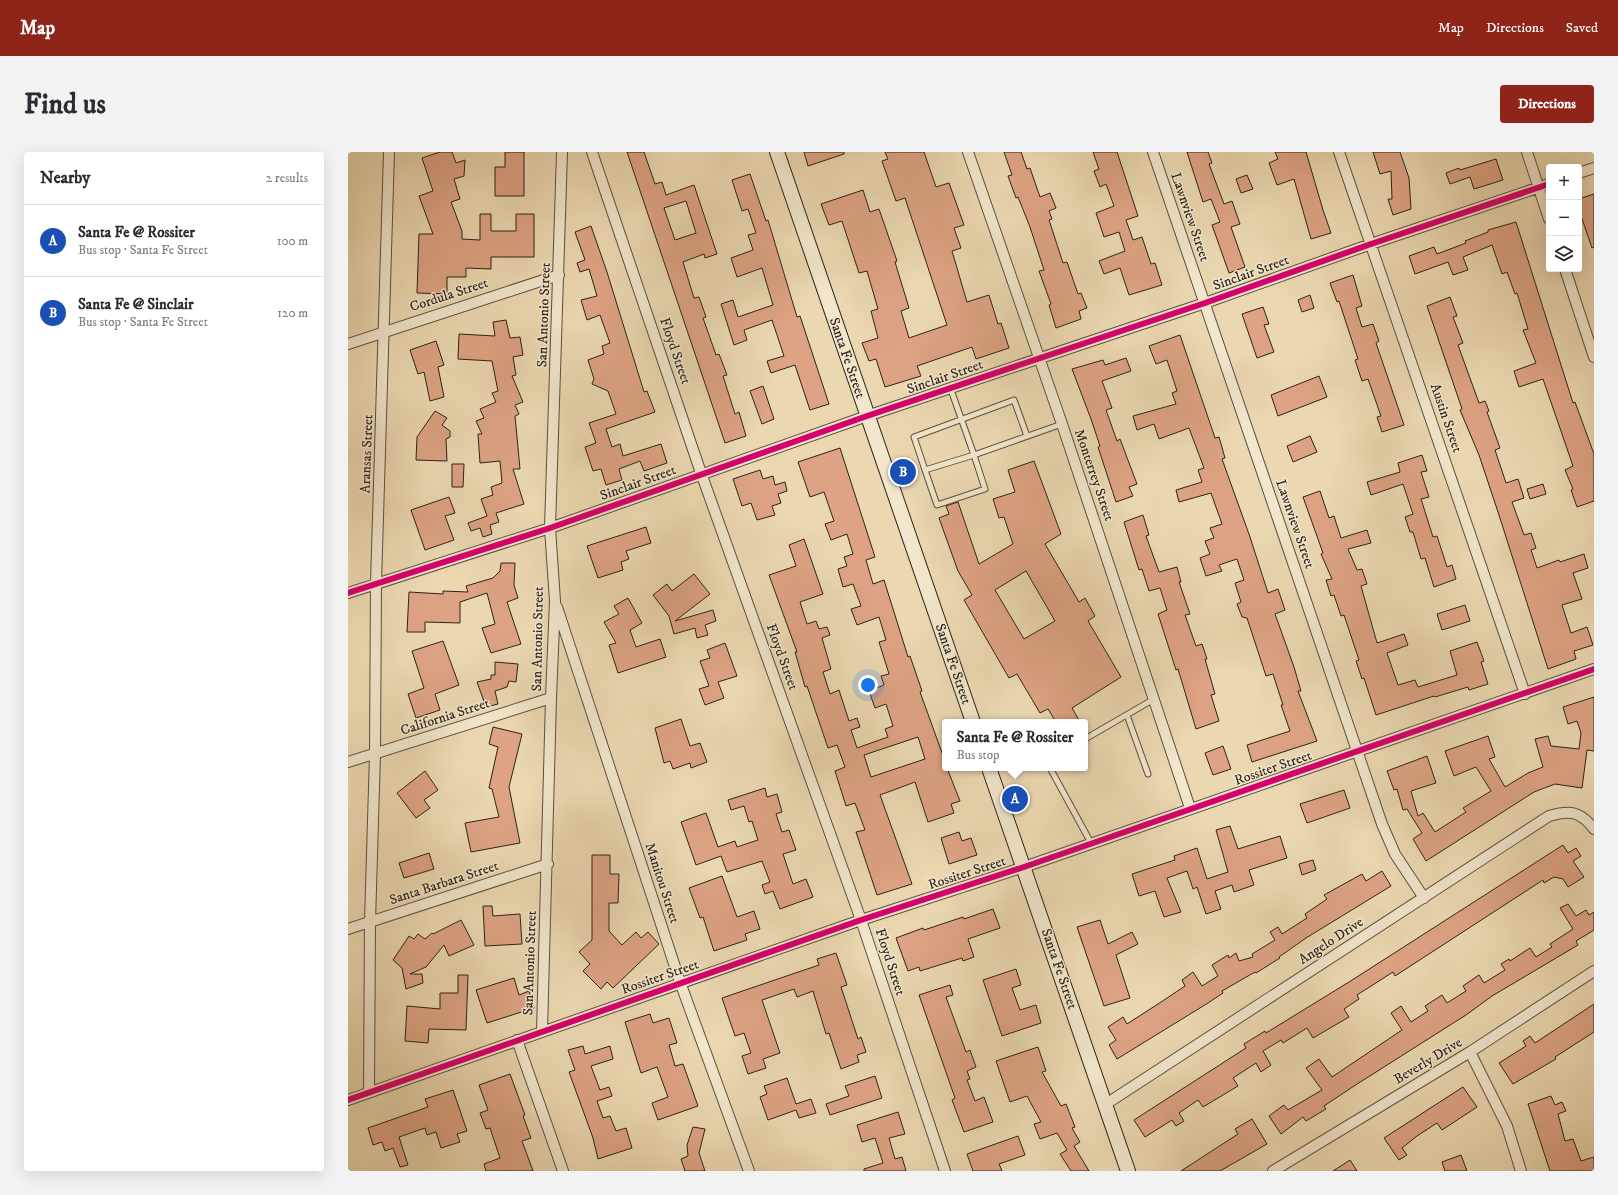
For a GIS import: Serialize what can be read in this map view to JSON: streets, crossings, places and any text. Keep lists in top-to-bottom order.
{
  "streets": {
    "main road": ["Santa Fe Street"],
    "street": [
      "Lawnview Street",
      "Sinclair Street",
      "Cordula Street",
      "San Antonio Street",
      "Floyd Street",
      "Austin Street",
      "Aransas Street",
      "Monterrey Street",
      "California Street",
      "Rossiter Street",
      "Santa Barbara Street",
      "Manitou Street",
      "Angelo Drive",
      "Beverly Drive"
    ]
  },
  "crossings": [
    ["Lawnview Street", "Sinclair Street"],
    ["Lawnview Street", "Rossiter Street"],
    ["Lawnview Street", "Angelo Drive"],
    ["Sinclair Street", "San Antonio Street"],
    ["Sinclair Street", "Floyd Street"],
    ["Sinclair Street", "Santa Fe Street"],
    ["Sinclair Street", "Austin Street"],
    ["Sinclair Street", "Aransas Street"],
    ["Sinclair Street", "Monterrey Street"],
    ["Cordula Street", "San Antonio Street"],
    ["Cordula Street", "Aransas Street"],
    ["San Antonio Street", "California Street"],
    ["San Antonio Street", "Rossiter Street"],
    ["San Antonio Street", "Santa Barbara Street"],
    ["San Antonio Street", "Manitou Street"],
    ["Floyd Street", "Rossiter Street"],
    ["Santa Fe Street", "Rossiter Street"],
    ["Santa Fe Street", "Angelo Drive"],
    ["Austin Street", "Rossiter Street"],
    ["Aransas Street", "California Street"],
    ["Aransas Street", "Rossiter Street"],
    ["Aransas Street", "Santa Barbara Street"],
    ["Monterrey Street", "Rossiter Street"],
    ["Rossiter Street", "Manitou Street"]
  ],
  "page": {
    "header": "Map",
    "nav": ["Map", "Directions", "Saved"],
    "buttons": "Directions",
    "title": "Find us",
    "heading": ["Nearby", "2 results"],
    "map_buttons": ["+", "−"],
    "list": [
      {
        "mark": "A",
        "name": "Santa Fe @ Rossiter",
        "note": "Bus stop · Santa Fe Street",
        "value": "100 m"
      },
      {
        "mark": "B",
        "name": "Santa Fe @ Sinclair",
        "note": "Bus stop · Santa Fe Street",
        "value": "120 m"
      }
    ],
    "pins": ["B", "A"],
    "popup": ["Santa Fe @ Rossiter", "Bus stop"]
  }
}
